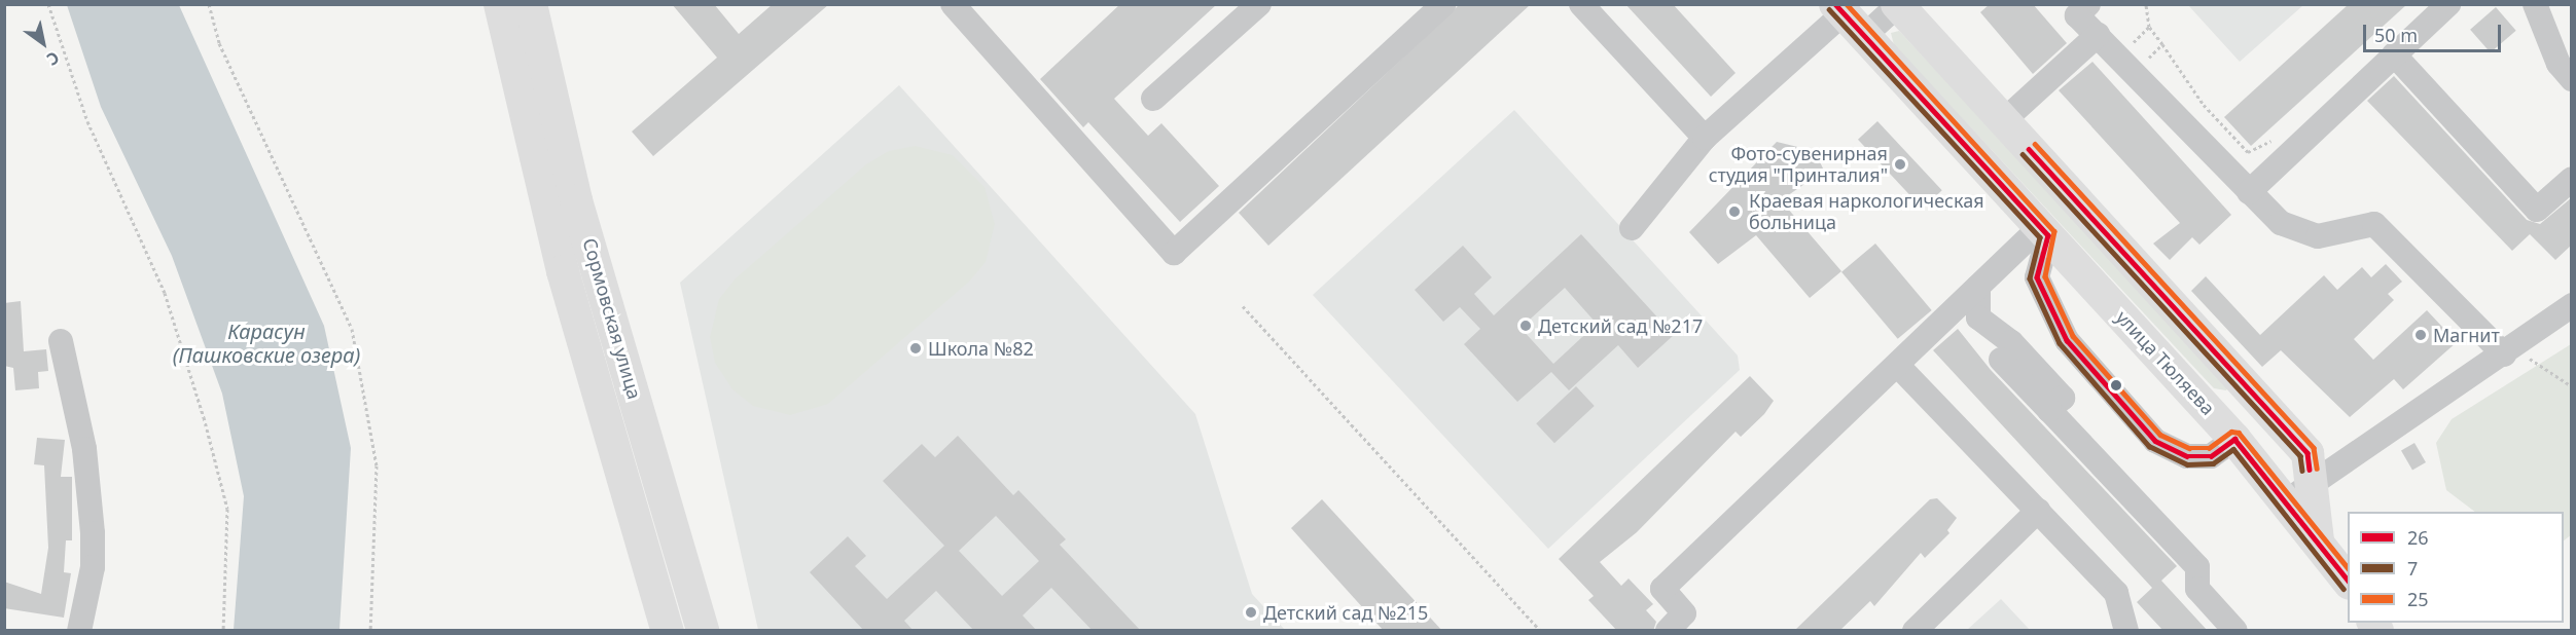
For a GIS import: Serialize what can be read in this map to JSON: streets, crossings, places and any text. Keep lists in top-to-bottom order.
{
  "streets": {
    "main road": ["Сормовская улица", "улица Тюляева"]
  },
  "water": ["Карасун (Пашковские озера)"],
  "places": [
    "Фото-сувенирная студия \"Принталия\"",
    "Краевая наркологическая больница",
    "Детский сад №217",
    "Магнит",
    "Школа №82",
    "Детский сад №215"
  ],
  "lines": ["transit line 26", "transit line 25", "transit line 7"],
  "legend": ["26", "7", "25"],
  "scale_bar": "50 m",
  "north": "bottom right"
}
